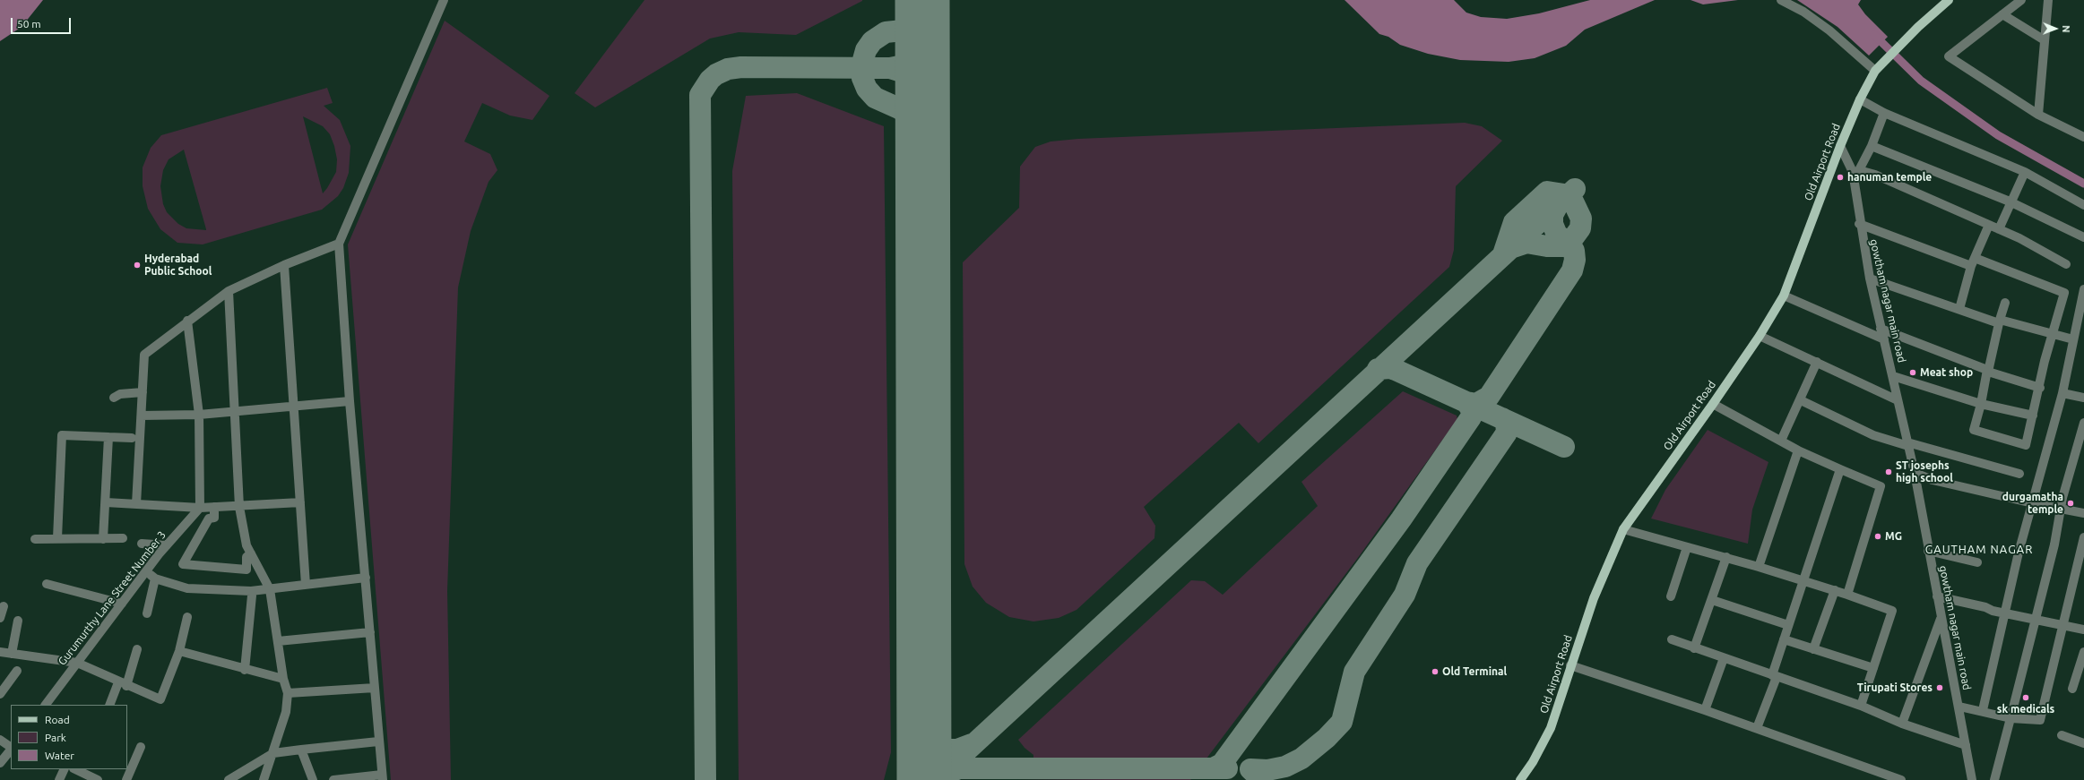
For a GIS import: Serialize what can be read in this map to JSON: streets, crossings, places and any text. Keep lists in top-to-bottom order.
{
  "streets": {
    "main road": ["Old Airport Road"],
    "street": ["gowtham nagar main road", "Gurumurthy Lane Street Number 3"]
  },
  "crossings": [
    ["Old Airport Road", "gowtham nagar main road"]
  ],
  "districts": ["GAUTHAM NAGAR"],
  "places": [
    "hanuman temple",
    "Hyderabad Public School",
    "Meat shop",
    "ST josephs high school",
    "durgamatha temple",
    "MG",
    "Old Terminal",
    "Tirupati Stores",
    "sk medicals"
  ],
  "legend": ["Road", "Park", "Water"],
  "scale_bar": "50 m",
  "north": "right"
}
